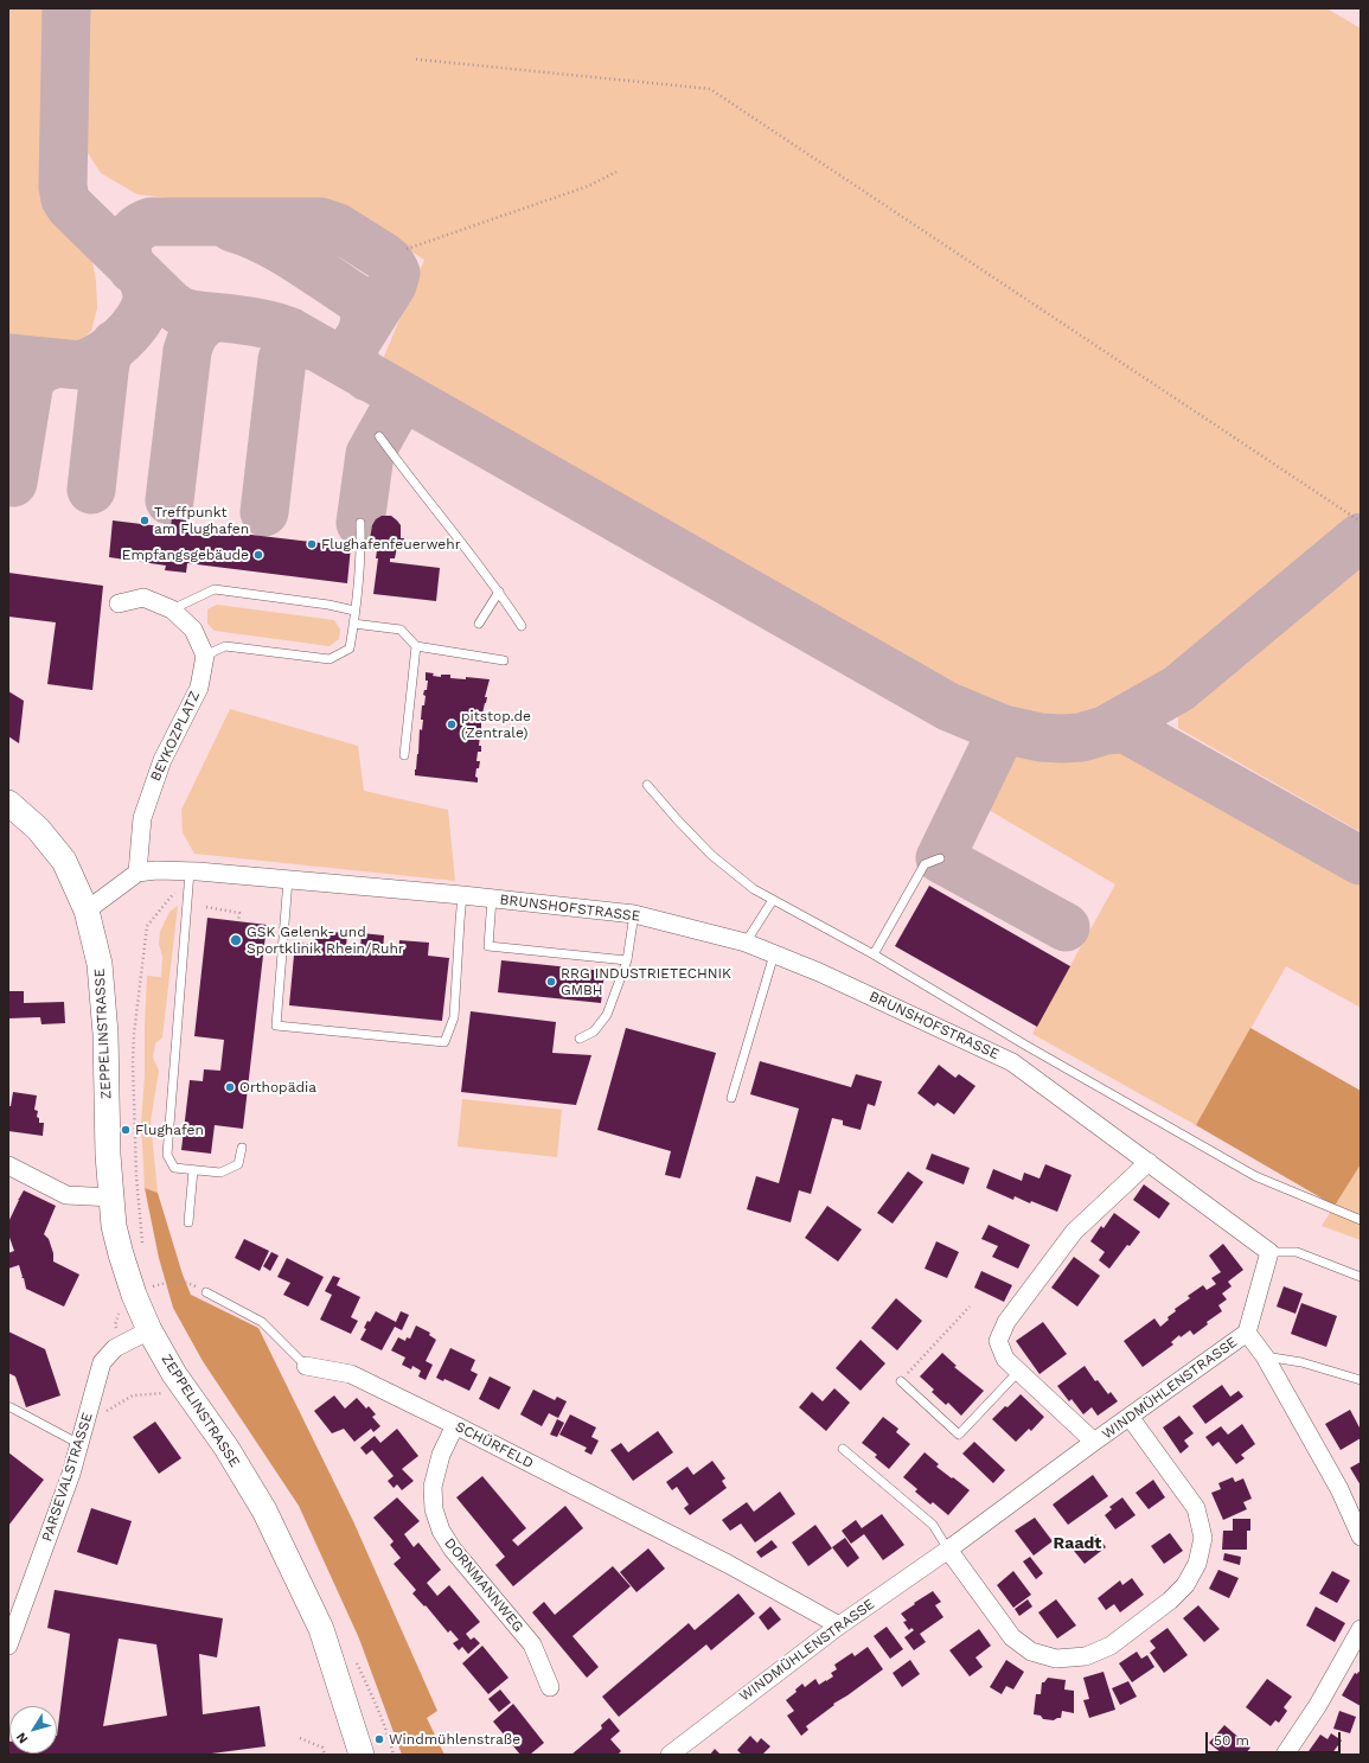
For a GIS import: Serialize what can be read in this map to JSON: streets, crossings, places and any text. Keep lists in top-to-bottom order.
{
  "streets": {
    "main road": ["ZEPPELINSTRASSE"],
    "street": [
      "BEYKOZPLATZ",
      "BRUNSHOFSTRASSE",
      "WINDMÜHLENSTRASSE",
      "SCHÜRFELD",
      "PARSEVALSTRASSE",
      "DORNMANNWEG"
    ]
  },
  "crossings": [
    ["BEYKOZPLATZ", "BRUNSHOFSTRASSE"],
    ["BRUNSHOFSTRASSE", "WINDMÜHLENSTRASSE"],
    ["ZEPPELINSTRASSE", "PARSEVALSTRASSE"],
    ["WINDMÜHLENSTRASSE", "SCHÜRFELD"],
    ["SCHÜRFELD", "DORNMANNWEG"]
  ],
  "districts": ["Raadt"],
  "places": [
    "Treffpunkt am Flughafen",
    "Flughafenfeuerwehr",
    "Empfangsgebäude",
    "pitstop.de (Zentrale)",
    "GSK Gelenk- und Sportklinik Rhein/Ruhr",
    "RRG INDUSTRIETECHNIK GMBH",
    "Orthopädia",
    "Flughafen",
    "Windmühlenstraße"
  ],
  "scale_bar": "50 m",
  "north": "bottom left"
}
